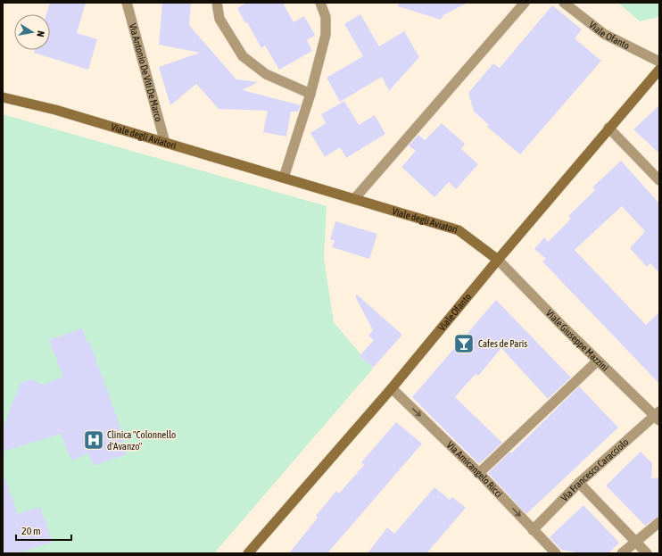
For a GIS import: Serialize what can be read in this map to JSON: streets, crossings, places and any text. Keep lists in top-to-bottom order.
{
  "streets": {
    "main road": ["Viale Ofanto", "Viale degli Aviatori"],
    "street": [
      "Via Antonio De Viti De Marco",
      "Viale Giuseppe Mazzini",
      "Via Amicangelo Ricci",
      "Via Francesco Caracciolo"
    ]
  },
  "crossings": [
    ["Viale Ofanto", "Viale degli Aviatori"],
    ["Viale Ofanto", "Viale Giuseppe Mazzini"],
    ["Viale Ofanto", "Via Amicangelo Ricci"],
    ["Via Antonio De Viti De Marco", "Viale degli Aviatori"],
    ["Viale degli Aviatori", "Viale Giuseppe Mazzini"],
    ["Viale Giuseppe Mazzini", "Via Francesco Caracciolo"],
    ["Via Amicangelo Ricci", "Via Francesco Caracciolo"]
  ],
  "one_way": ["Via Amicangelo Ricci"],
  "places": {
    "bar": ["Cafes de Paris"],
    "hospital": ["Clinica \"Colonnello d'Avanzo\""]
  },
  "scale_bar": "20 m",
  "north": "right"
}
